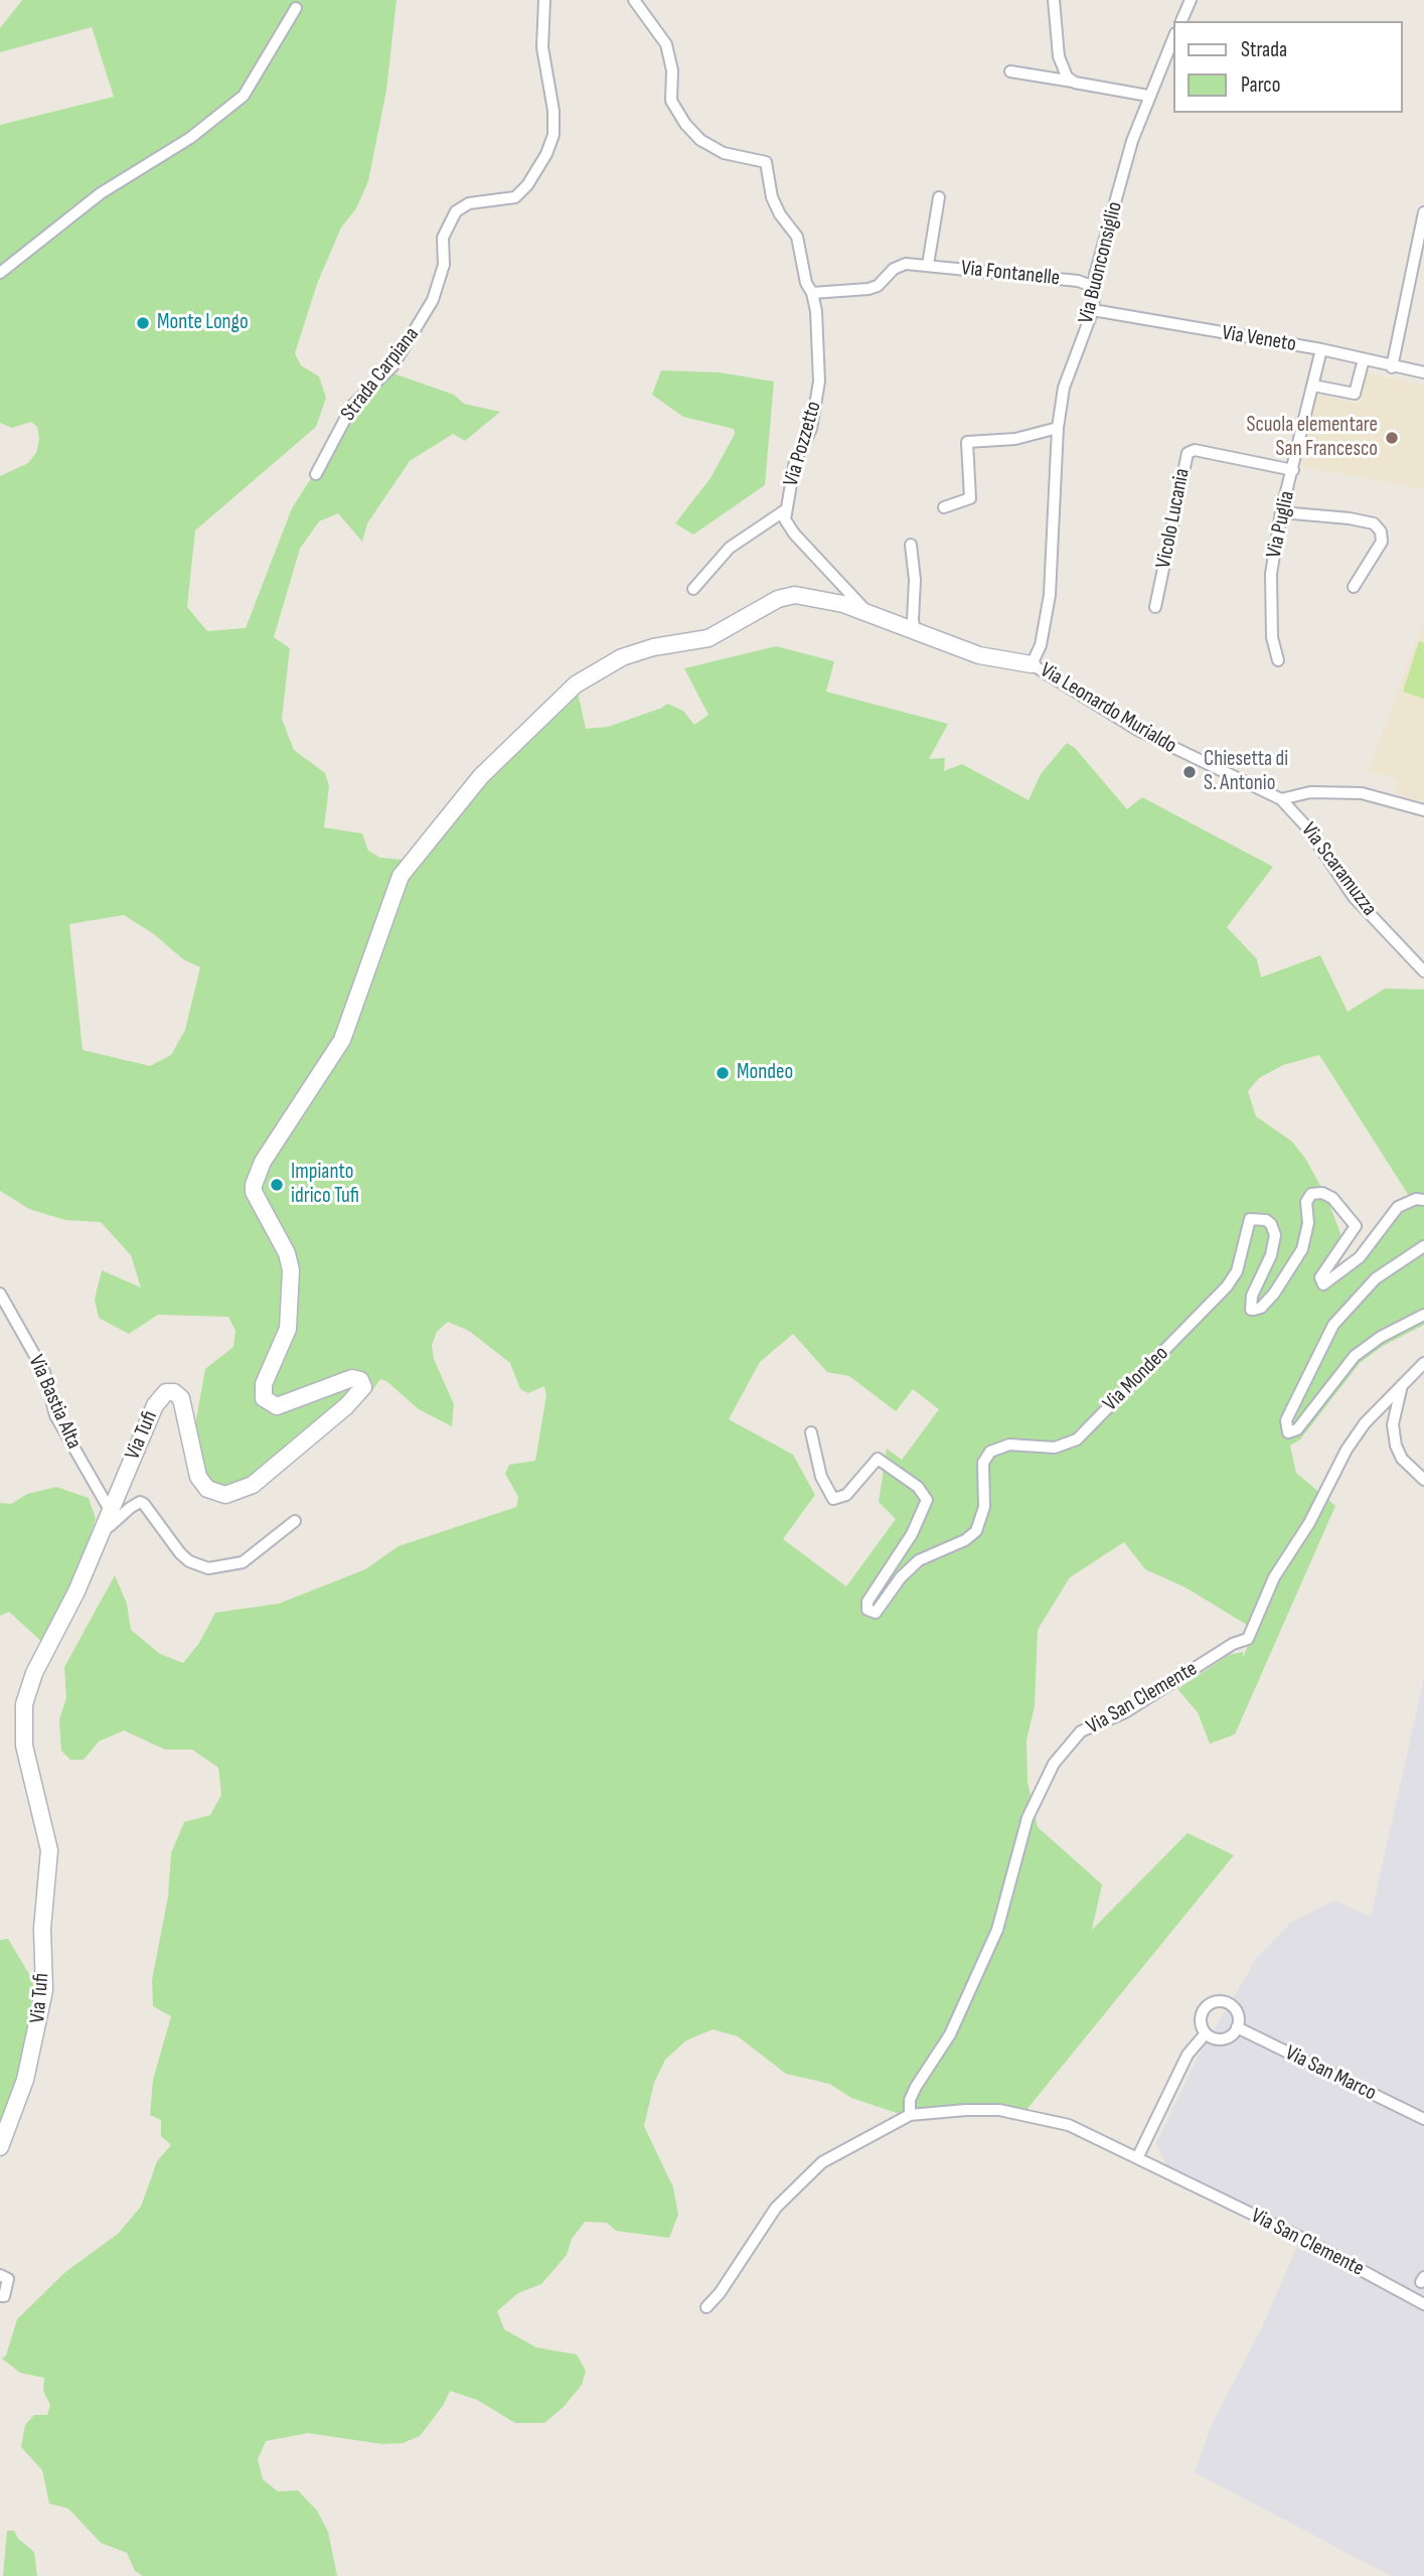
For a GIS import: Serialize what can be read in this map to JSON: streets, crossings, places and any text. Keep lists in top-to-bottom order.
{
  "streets": {
    "street": [
      "Via Buonconsiglio",
      "Via Fontanelle",
      "Via Veneto",
      "Strada Carpiana",
      "Via Pozzetto",
      "Vicolo Lucania",
      "Via Puglia",
      "Via Leonardo Murialdo",
      "Via Scaramuzza",
      "Via Mondeo",
      "Via Bastia Alta",
      "Via Tufi",
      "Via San Clemente",
      "Via San Marco"
    ]
  },
  "crossings": [
    ["Via Buonconsiglio", "Via Fontanelle"],
    ["Via Buonconsiglio", "Via Veneto"],
    ["Via Buonconsiglio", "Via Leonardo Murialdo"],
    ["Via Fontanelle", "Via Pozzetto"],
    ["Via Veneto", "Via Puglia"],
    ["Via Pozzetto", "Via Tufi"],
    ["Vicolo Lucania", "Via Puglia"],
    ["Via Leonardo Murialdo", "Via Scaramuzza"],
    ["Via Bastia Alta", "Via Tufi"]
  ],
  "places": [
    "Monte Longo",
    "Scuola elementare San Francesco",
    "Chiesetta di S. Antonio",
    "Mondeo",
    "Impianto idrico Tufi"
  ],
  "legend": ["Strada", "Parco"]
}
